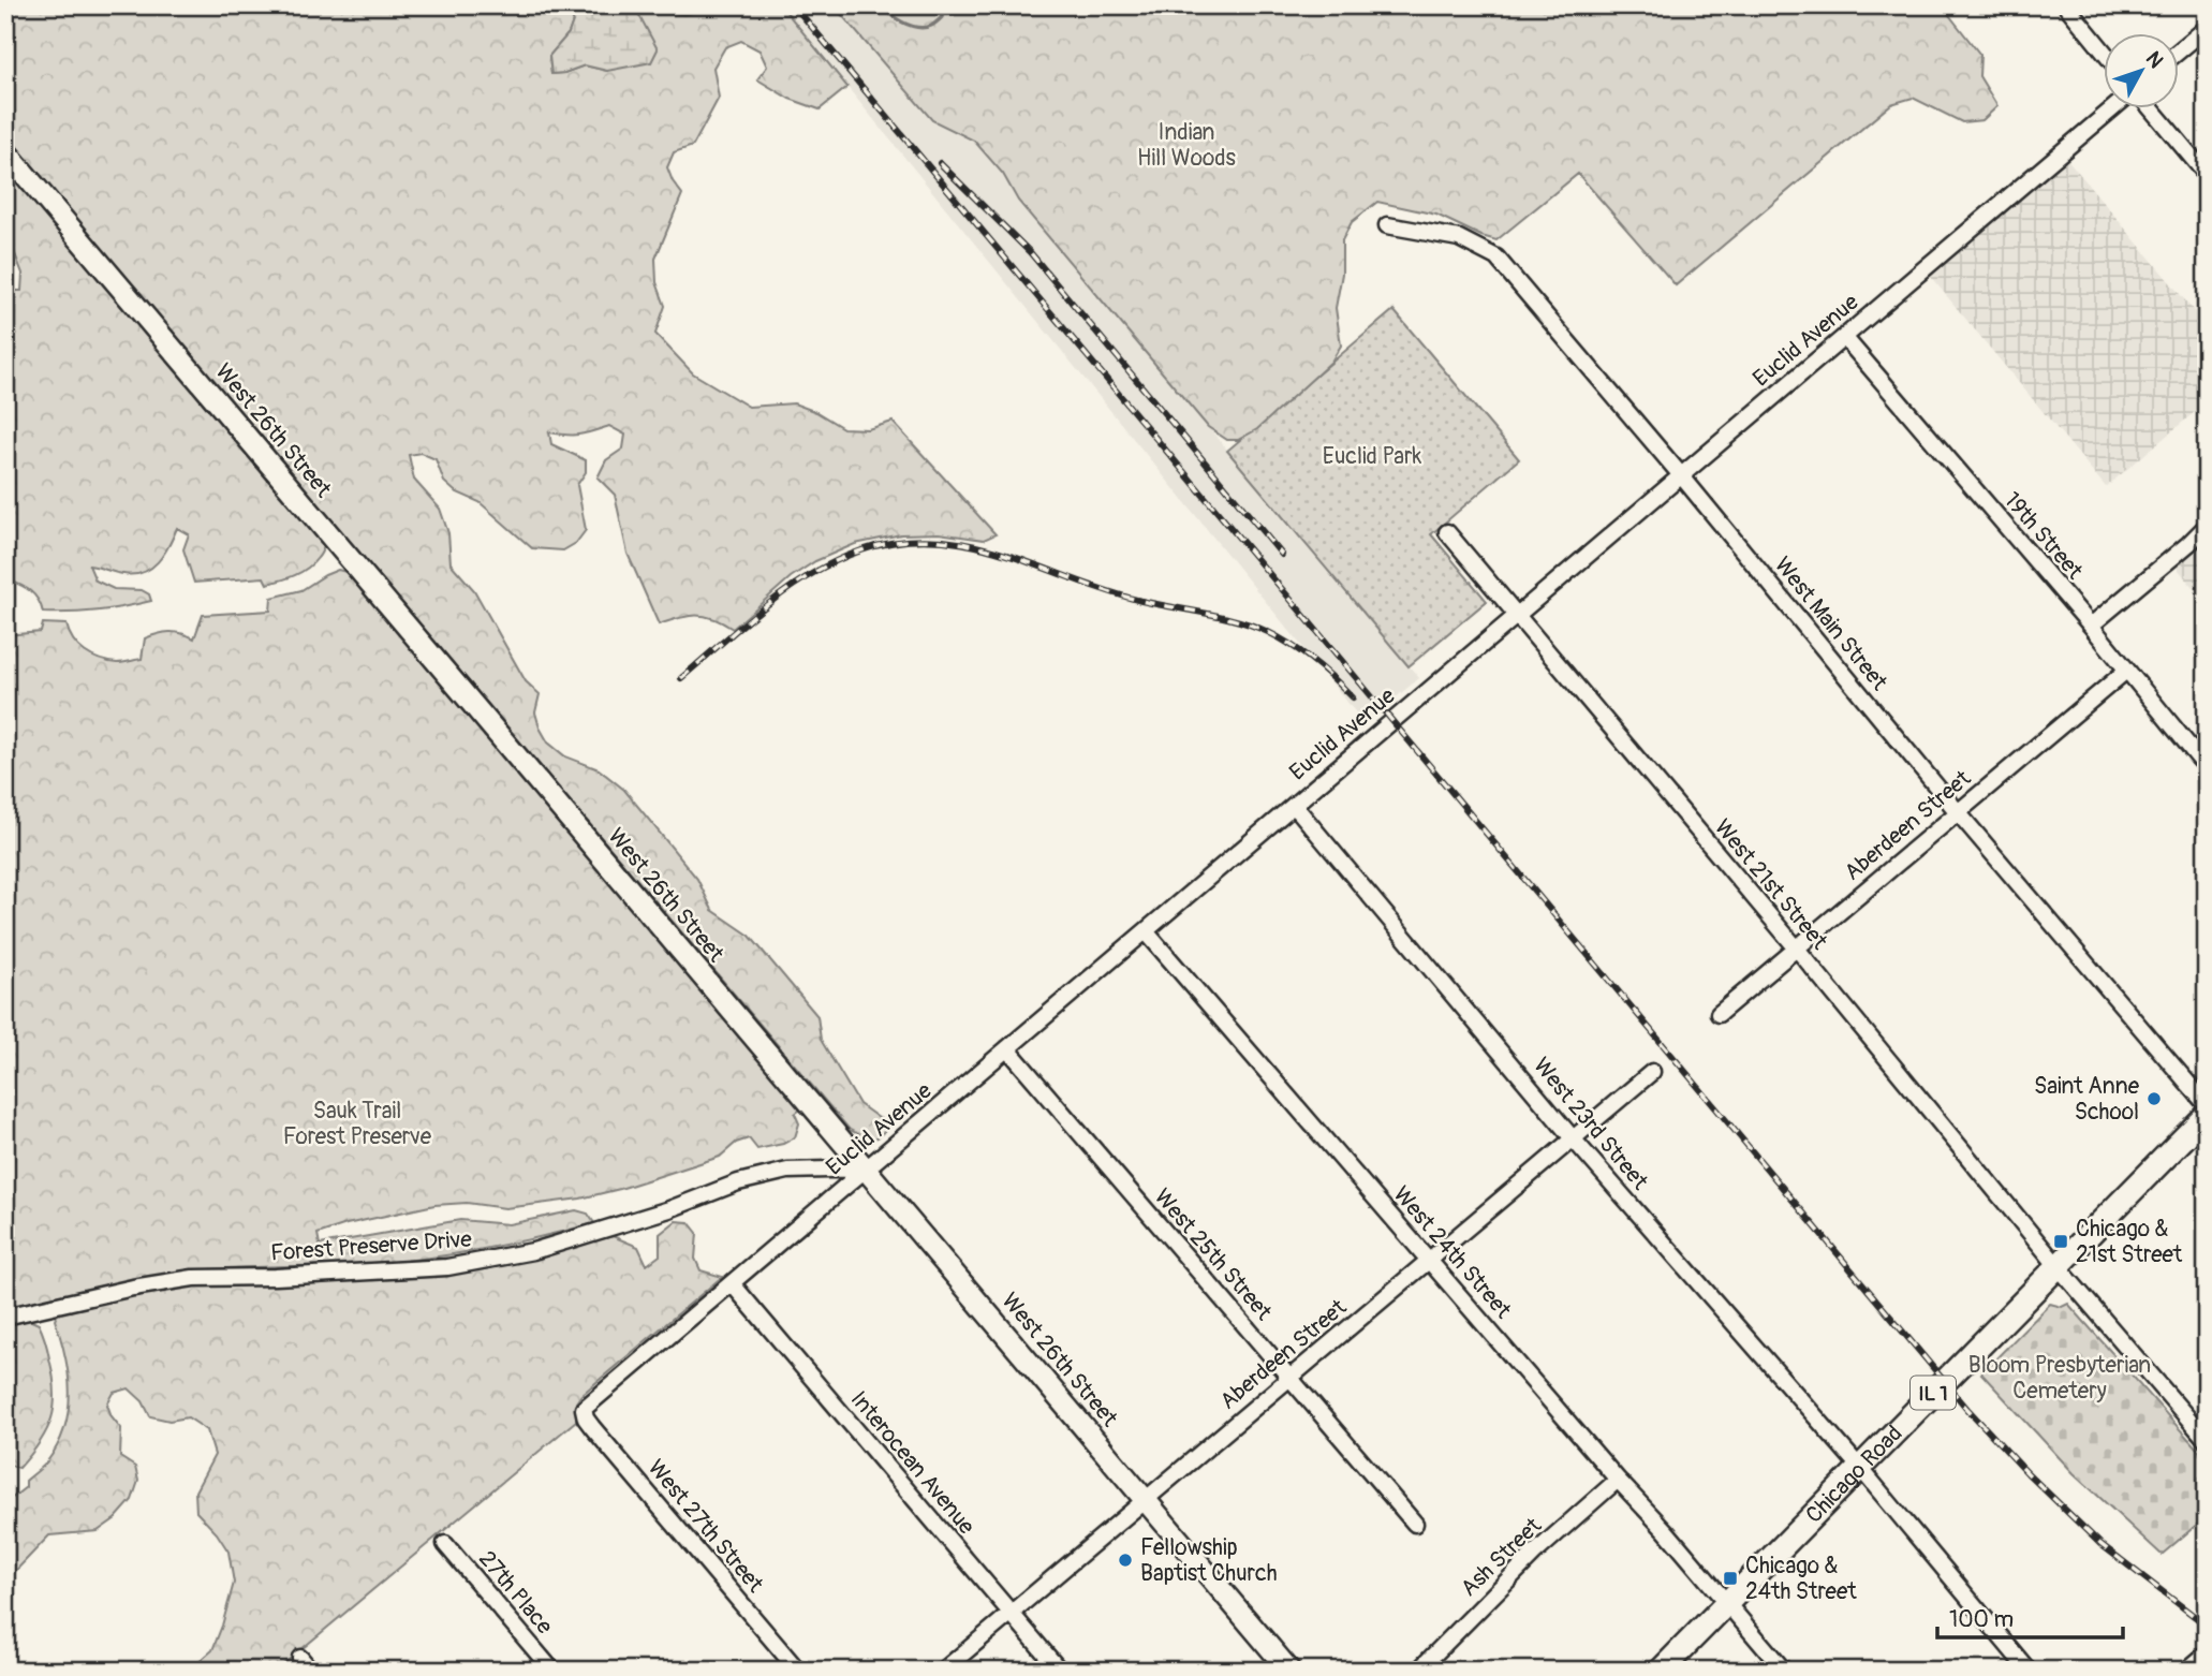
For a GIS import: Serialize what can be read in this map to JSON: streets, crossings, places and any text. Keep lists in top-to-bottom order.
{
  "streets": {
    "main road": ["IL 1", "Chicago Road"],
    "street": [
      "Euclid Avenue",
      "West 26th Street",
      "19th Street",
      "West Main Street",
      "Aberdeen Street",
      "West 21st Street",
      "West 23rd Street",
      "Forest Preserve Drive",
      "West 24th Street",
      "West 25th Street",
      "Interocean Avenue",
      "West 27th Street",
      "Ash Street",
      "27th Place"
    ]
  },
  "crossings": [
    ["Euclid Avenue", "West 26th Street"],
    ["Euclid Avenue", "19th Street"],
    ["Euclid Avenue", "West Main Street"],
    ["Euclid Avenue", "West 21st Street"],
    ["Euclid Avenue", "West 23rd Street"],
    ["Euclid Avenue", "Forest Preserve Drive"],
    ["Euclid Avenue", "West 24th Street"],
    ["Euclid Avenue", "West 25th Street"],
    ["Euclid Avenue", "Interocean Avenue"],
    ["Euclid Avenue", "West 27th Street"],
    ["West 26th Street", "Aberdeen Street"],
    ["West 26th Street", "Forest Preserve Drive"],
    ["19th Street", "Aberdeen Street"],
    ["West Main Street", "Aberdeen Street"],
    ["Aberdeen Street", "West 21st Street"],
    ["Aberdeen Street", "West 23rd Street"],
    ["Aberdeen Street", "West 24th Street"],
    ["Aberdeen Street", "West 25th Street"],
    ["Aberdeen Street", "Interocean Avenue"],
    ["West 21st Street", "Chicago Road"],
    ["West 23rd Street", "Chicago Road"],
    ["West 24th Street", "Chicago Road"],
    ["West 24th Street", "Ash Street"]
  ],
  "parks": [
    "Indian Hill Woods",
    "Euclid Park",
    "Sauk Trail Forest Preserve",
    "Bloom Presbyterian Cemetery"
  ],
  "places": {
    "other": ["Saint Anne School", "Fellowship Baptist Church"],
    "transit": ["Chicago & 21st Street", "Chicago & 24th Street"]
  },
  "scale_bar": "100 m",
  "north": "top right"
}
